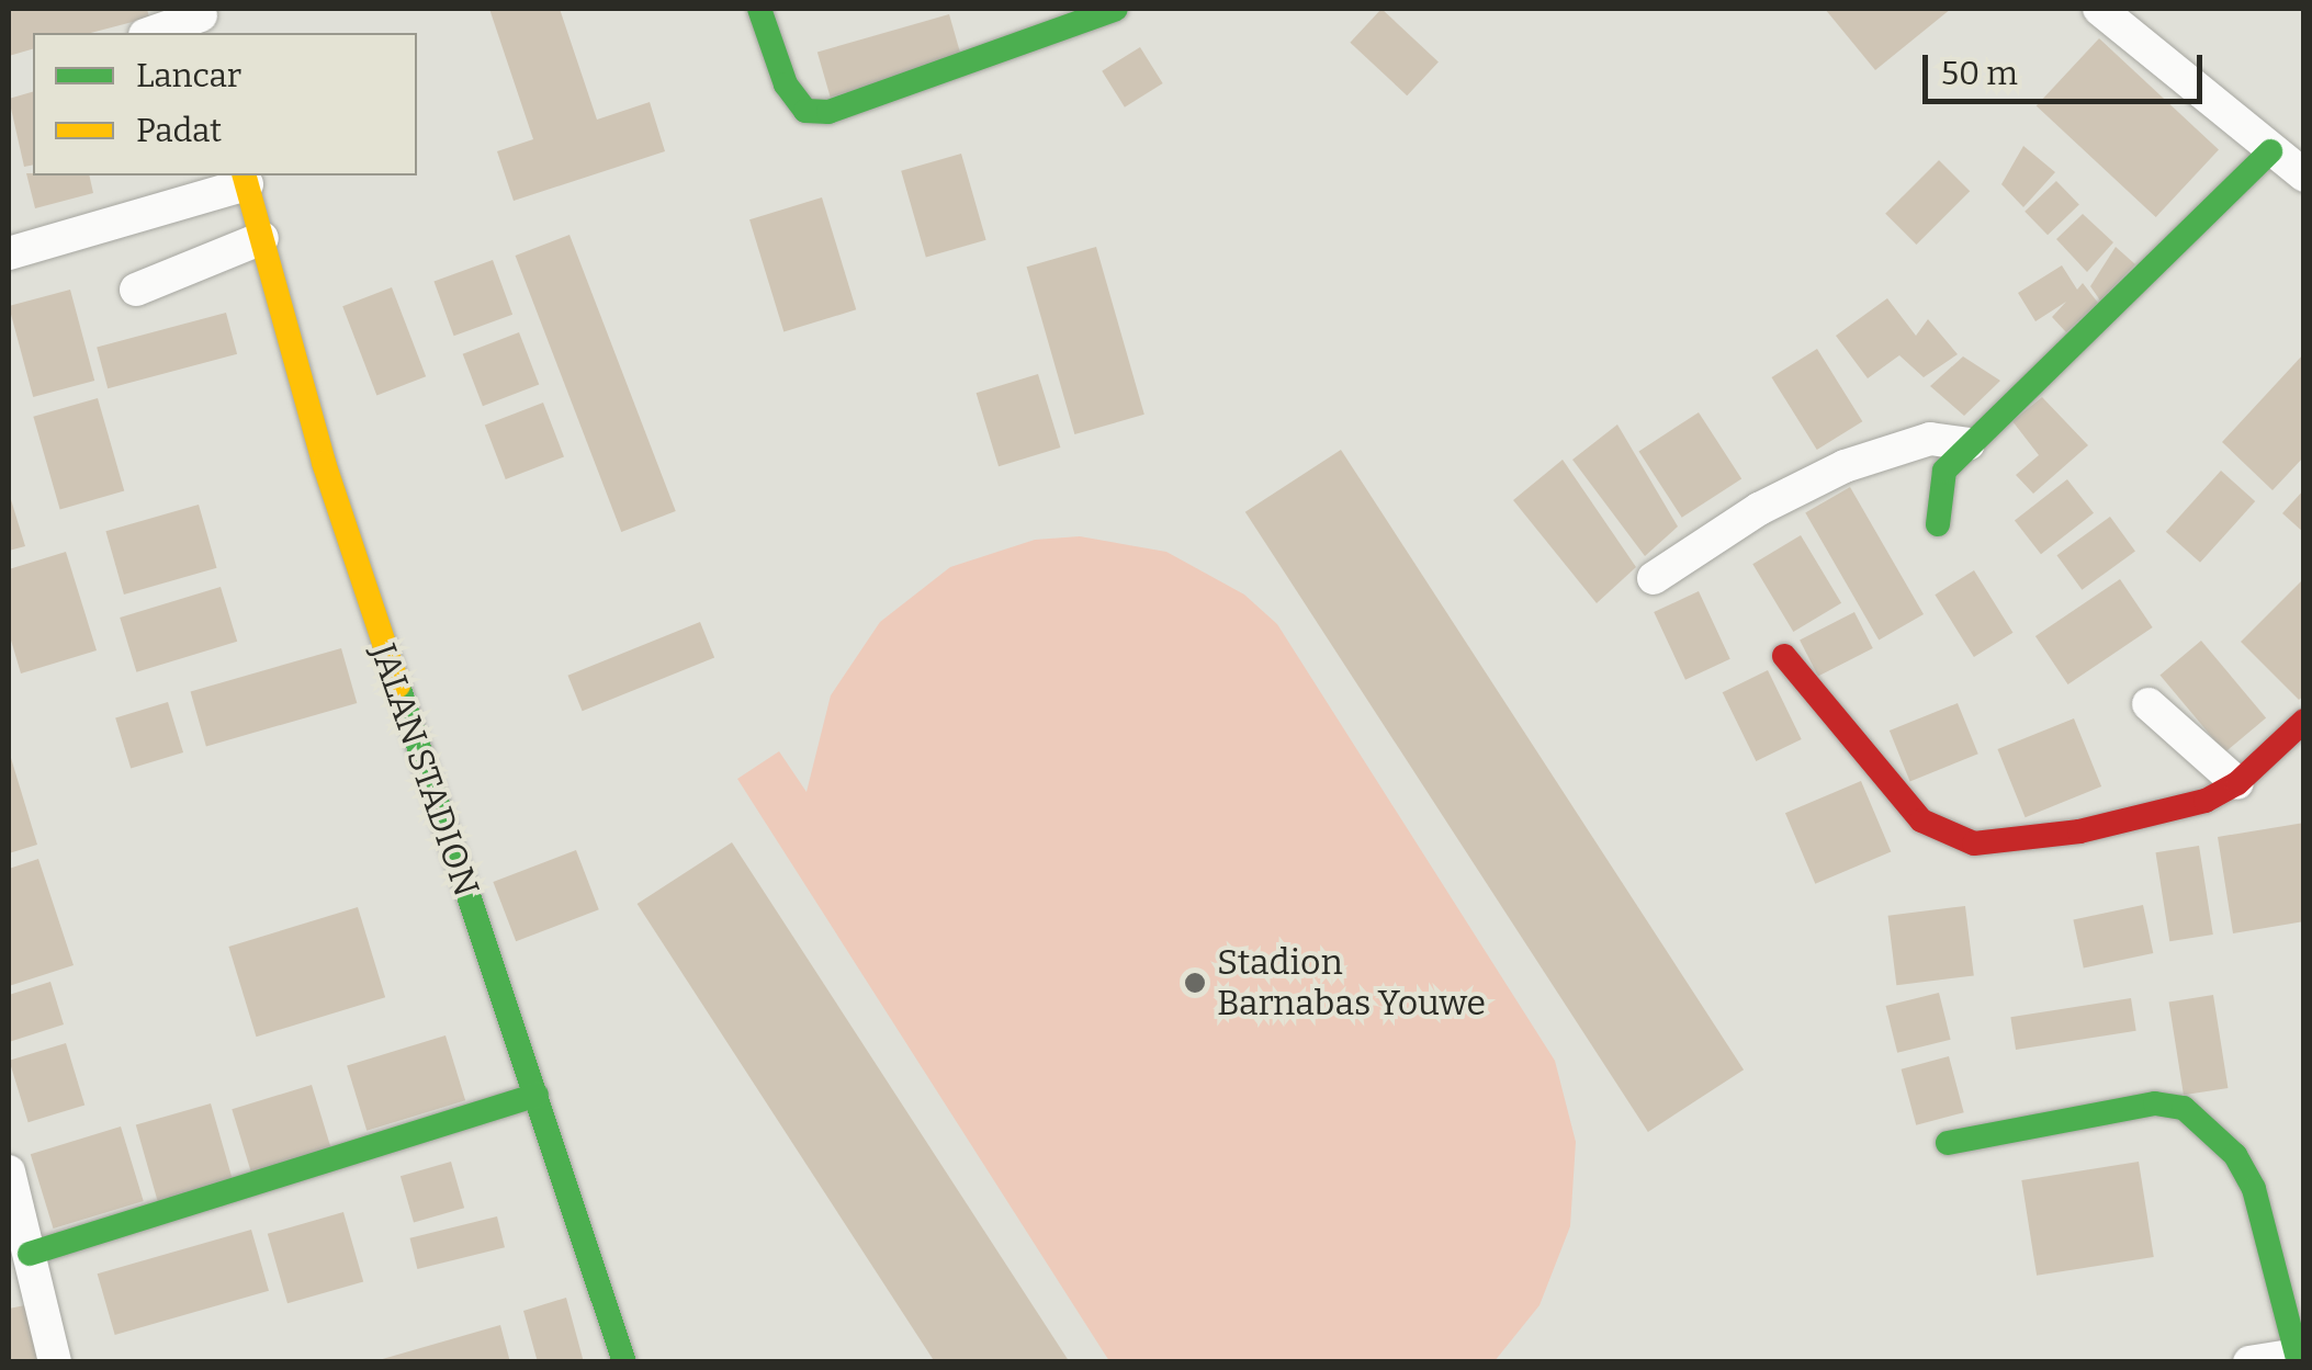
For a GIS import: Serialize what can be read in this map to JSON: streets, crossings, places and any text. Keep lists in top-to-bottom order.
{
  "streets": {
    "street": ["JALAN STADION"]
  },
  "places": ["Stadion Barnabas Youwe"],
  "legend": ["Lancar", "Padat"],
  "scale_bar": "50 m"
}
